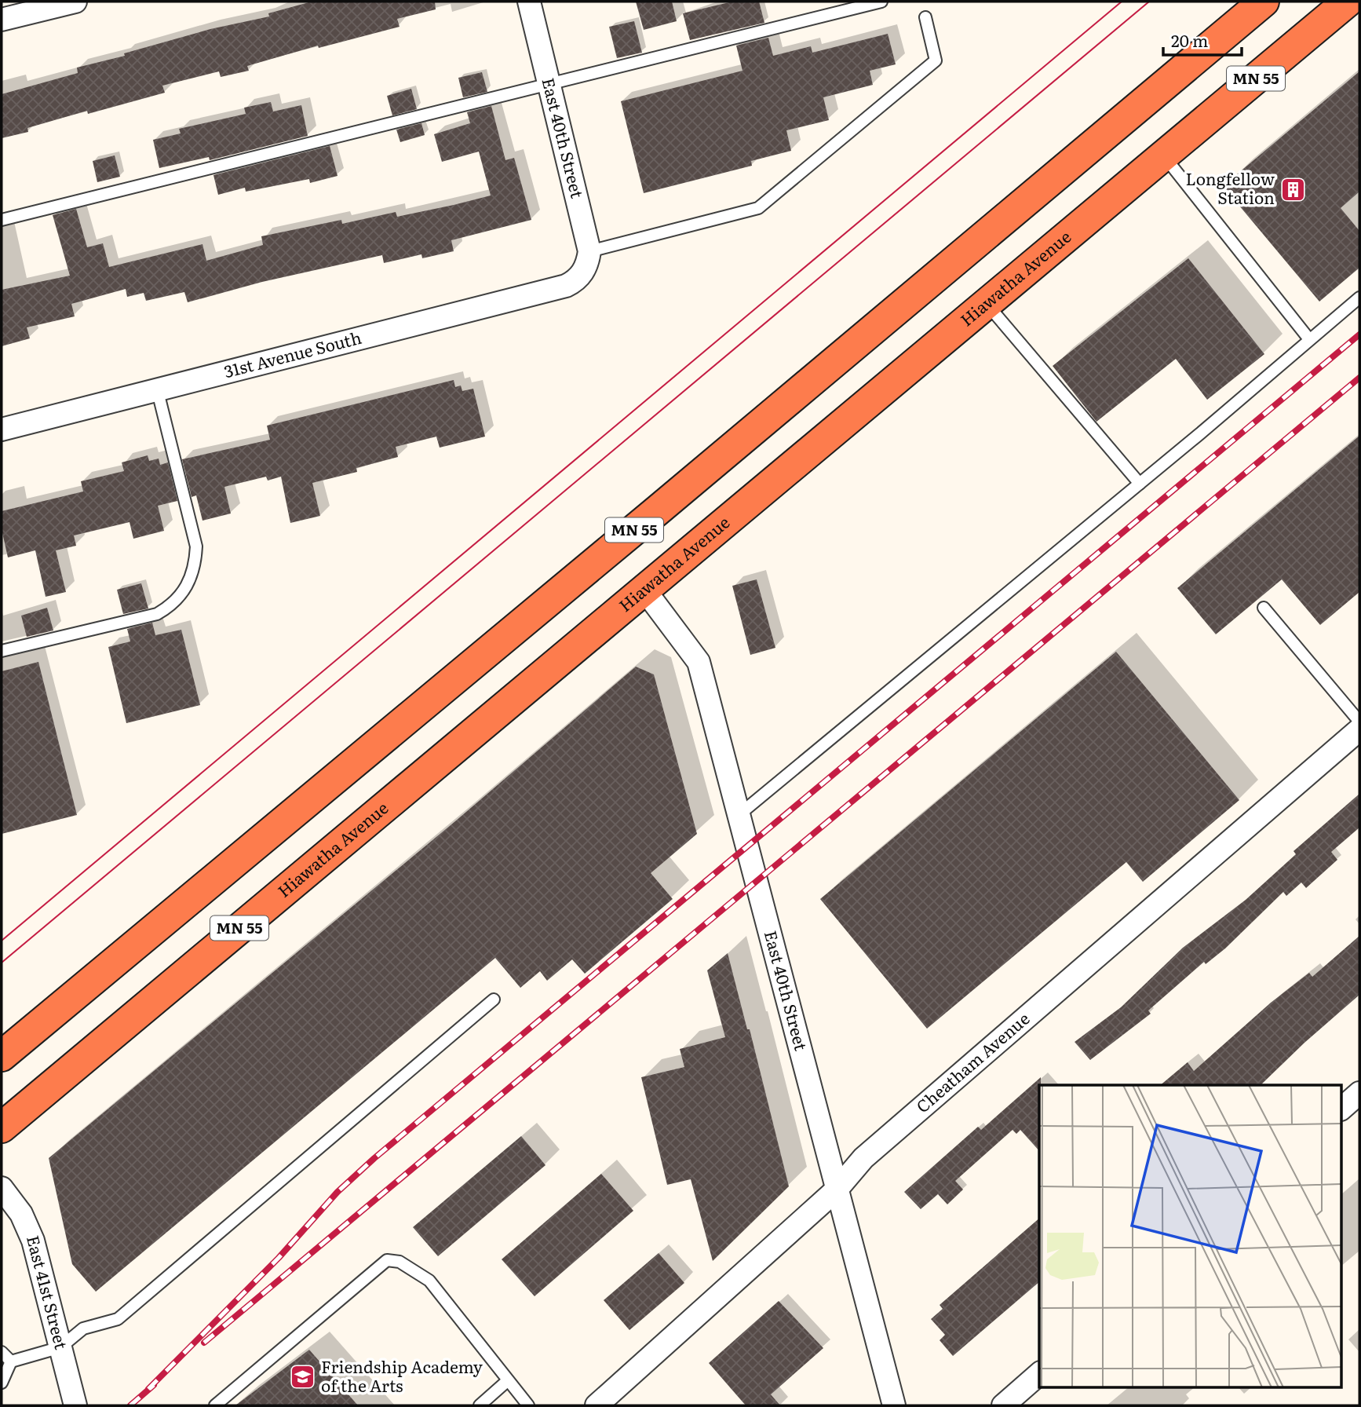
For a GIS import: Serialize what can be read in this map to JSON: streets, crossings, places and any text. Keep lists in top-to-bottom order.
{
  "streets": {
    "highway": ["MN 55", "Hiawatha Avenue"],
    "street": [
      "East 40th Street",
      "31st Avenue South",
      "Cheatham Avenue",
      "East 41st Street"
    ]
  },
  "crossings": [
    ["East 40th Street", "Hiawatha Avenue"],
    ["East 40th Street", "31st Avenue South"],
    ["East 40th Street", "Cheatham Avenue"]
  ],
  "places": {
    "building": ["Longfellow Station"],
    "school or university": ["Friendship Academy of the Arts"]
  },
  "scale_bar": "20 m"
}
